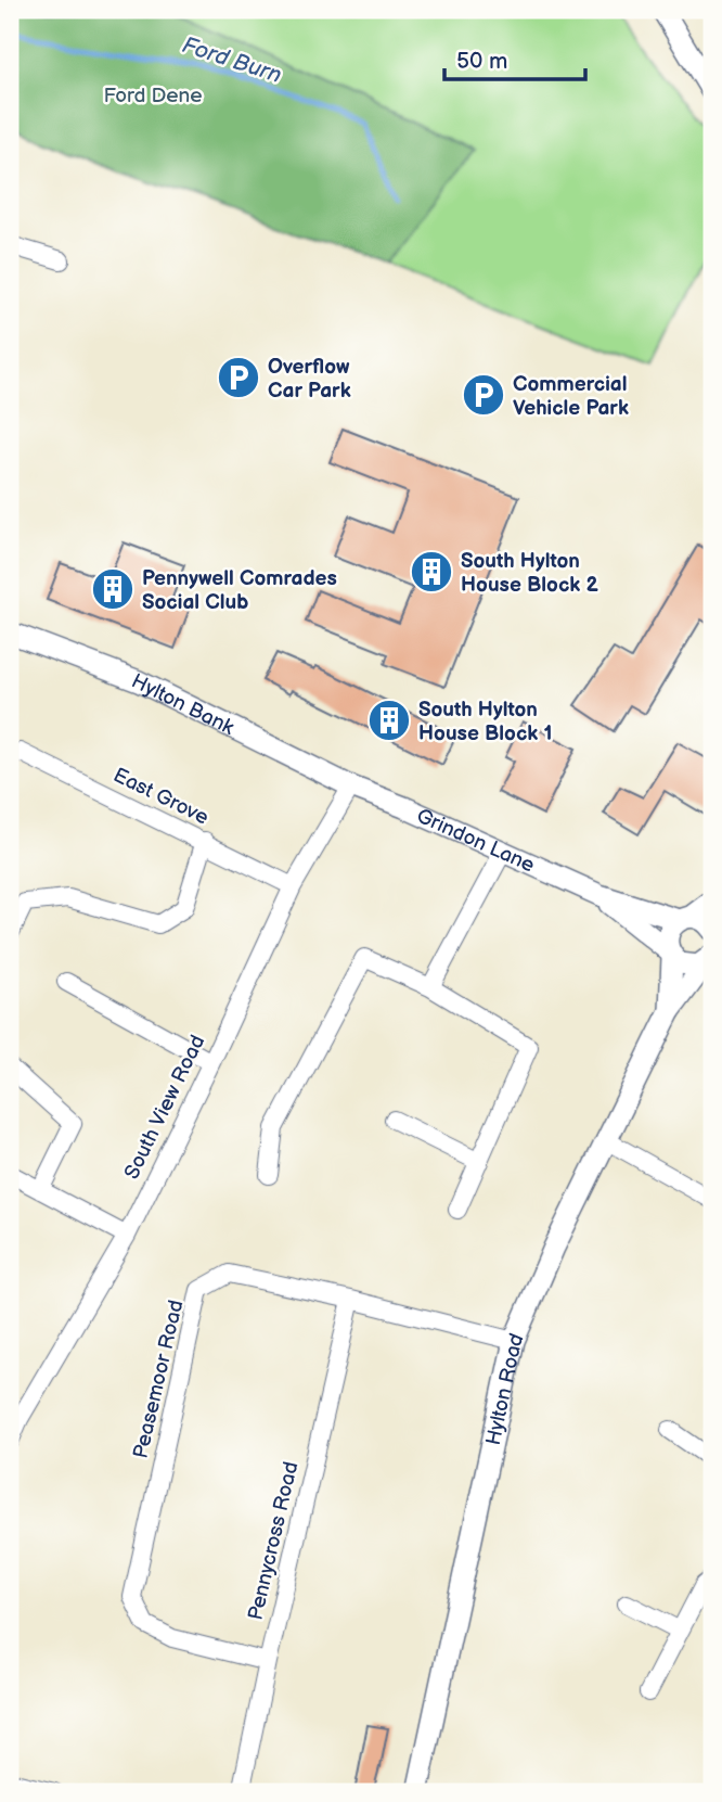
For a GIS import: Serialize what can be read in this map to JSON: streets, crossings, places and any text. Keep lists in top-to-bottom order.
{
  "streets": {
    "street": [
      "Hylton Bank",
      "East Grove",
      "Grindon Lane",
      "South View Road",
      "Peasemoor Road",
      "Hylton Road",
      "Pennycross Road"
    ]
  },
  "crossings": [
    ["Hylton Bank", "Grindon Lane"],
    ["Hylton Bank", "South View Road"],
    ["East Grove", "South View Road"],
    ["Grindon Lane", "South View Road"],
    ["Grindon Lane", "Hylton Road"],
    ["Peasemoor Road", "Hylton Road"],
    ["Peasemoor Road", "Pennycross Road"]
  ],
  "water": ["Ford Burn"],
  "parks": ["Ford Dene"],
  "places": {
    "parking": ["Overflow Car Park", "Commercial Vehicle Park"],
    "building": ["South Hylton House Block 2", "Pennywell Comrades Social Club", "South Hylton House Block 1"]
  },
  "scale_bar": "50 m"
}
